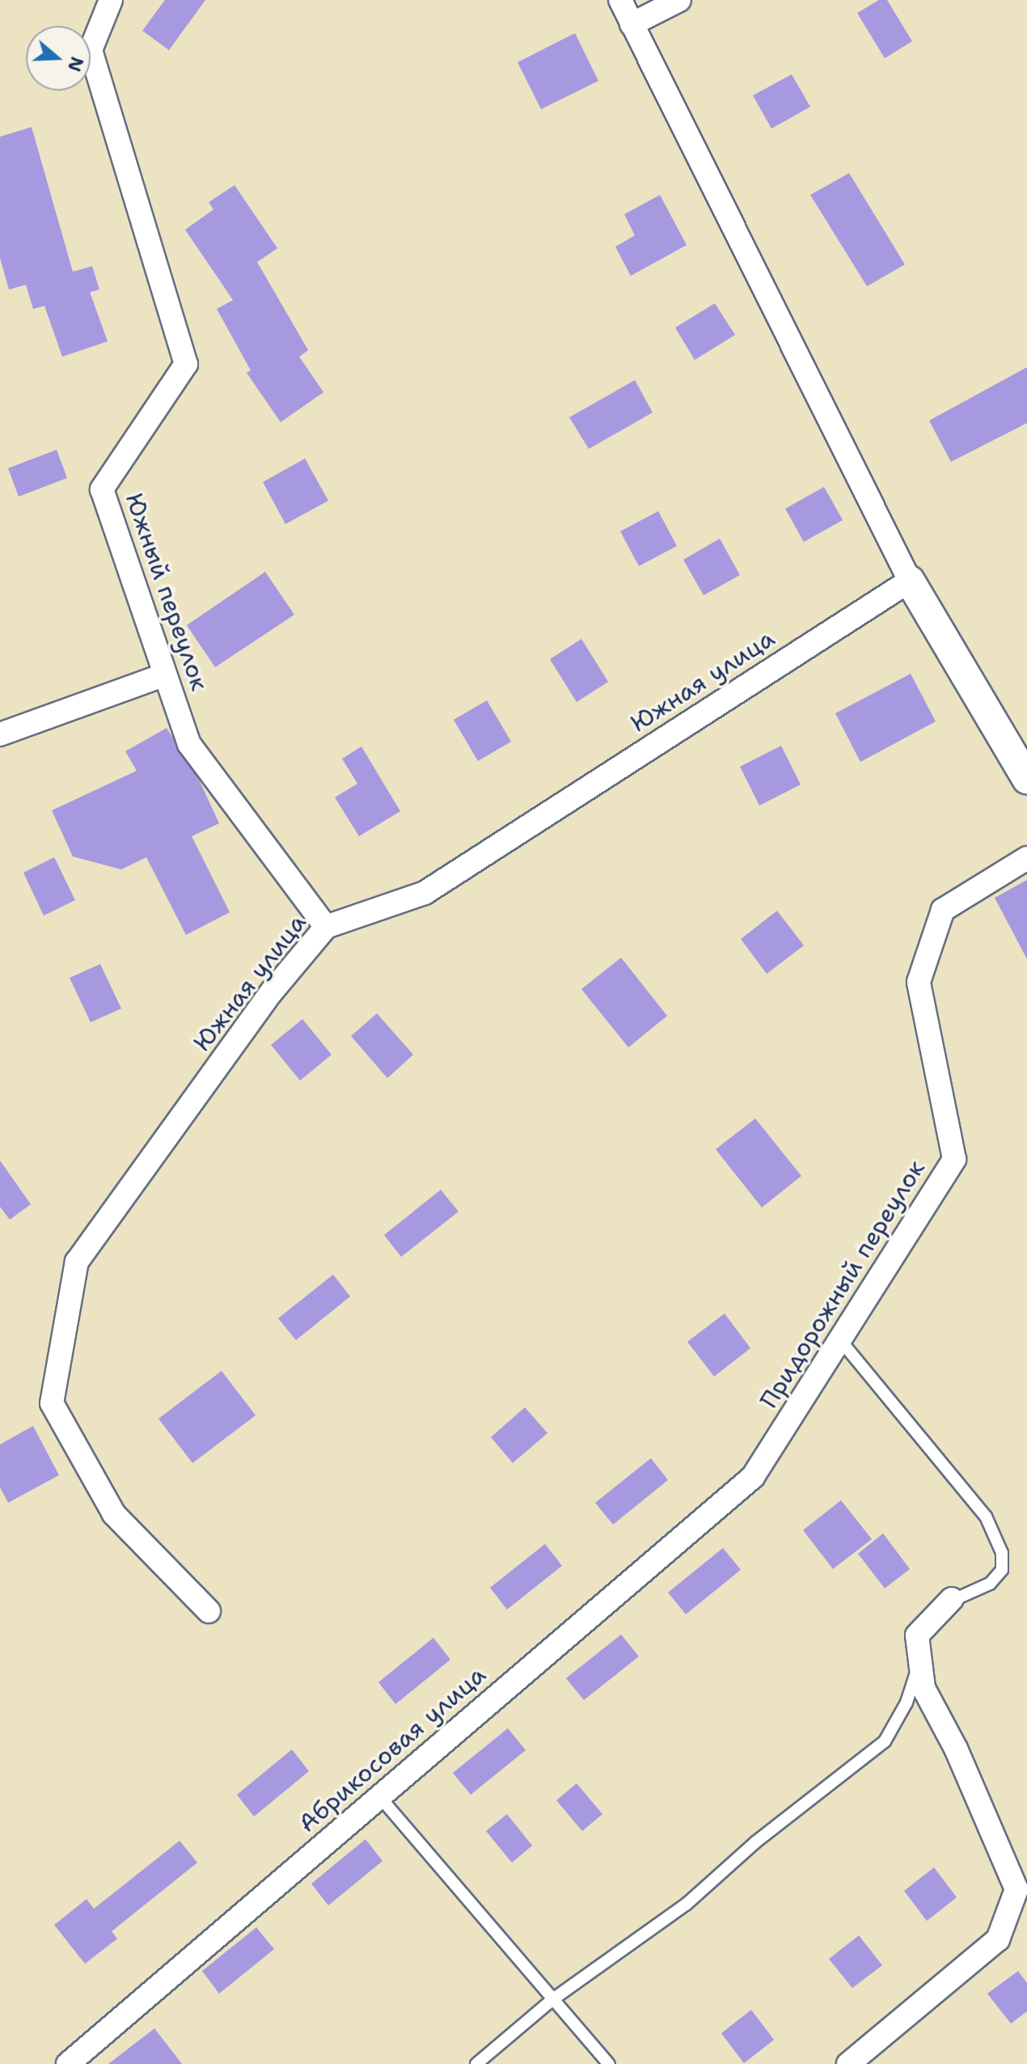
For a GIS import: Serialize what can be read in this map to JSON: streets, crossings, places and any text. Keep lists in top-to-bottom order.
{
  "streets": {
    "street": [
      "Южный переулок",
      "Южная улица",
      "Придорожный переулок",
      "Абрикосовая улица"
    ]
  },
  "crossings": [
    ["Южный переулок", "Южная улица"],
    ["Придорожный переулок", "Абрикосовая улица"]
  ],
  "north": "right"
}
